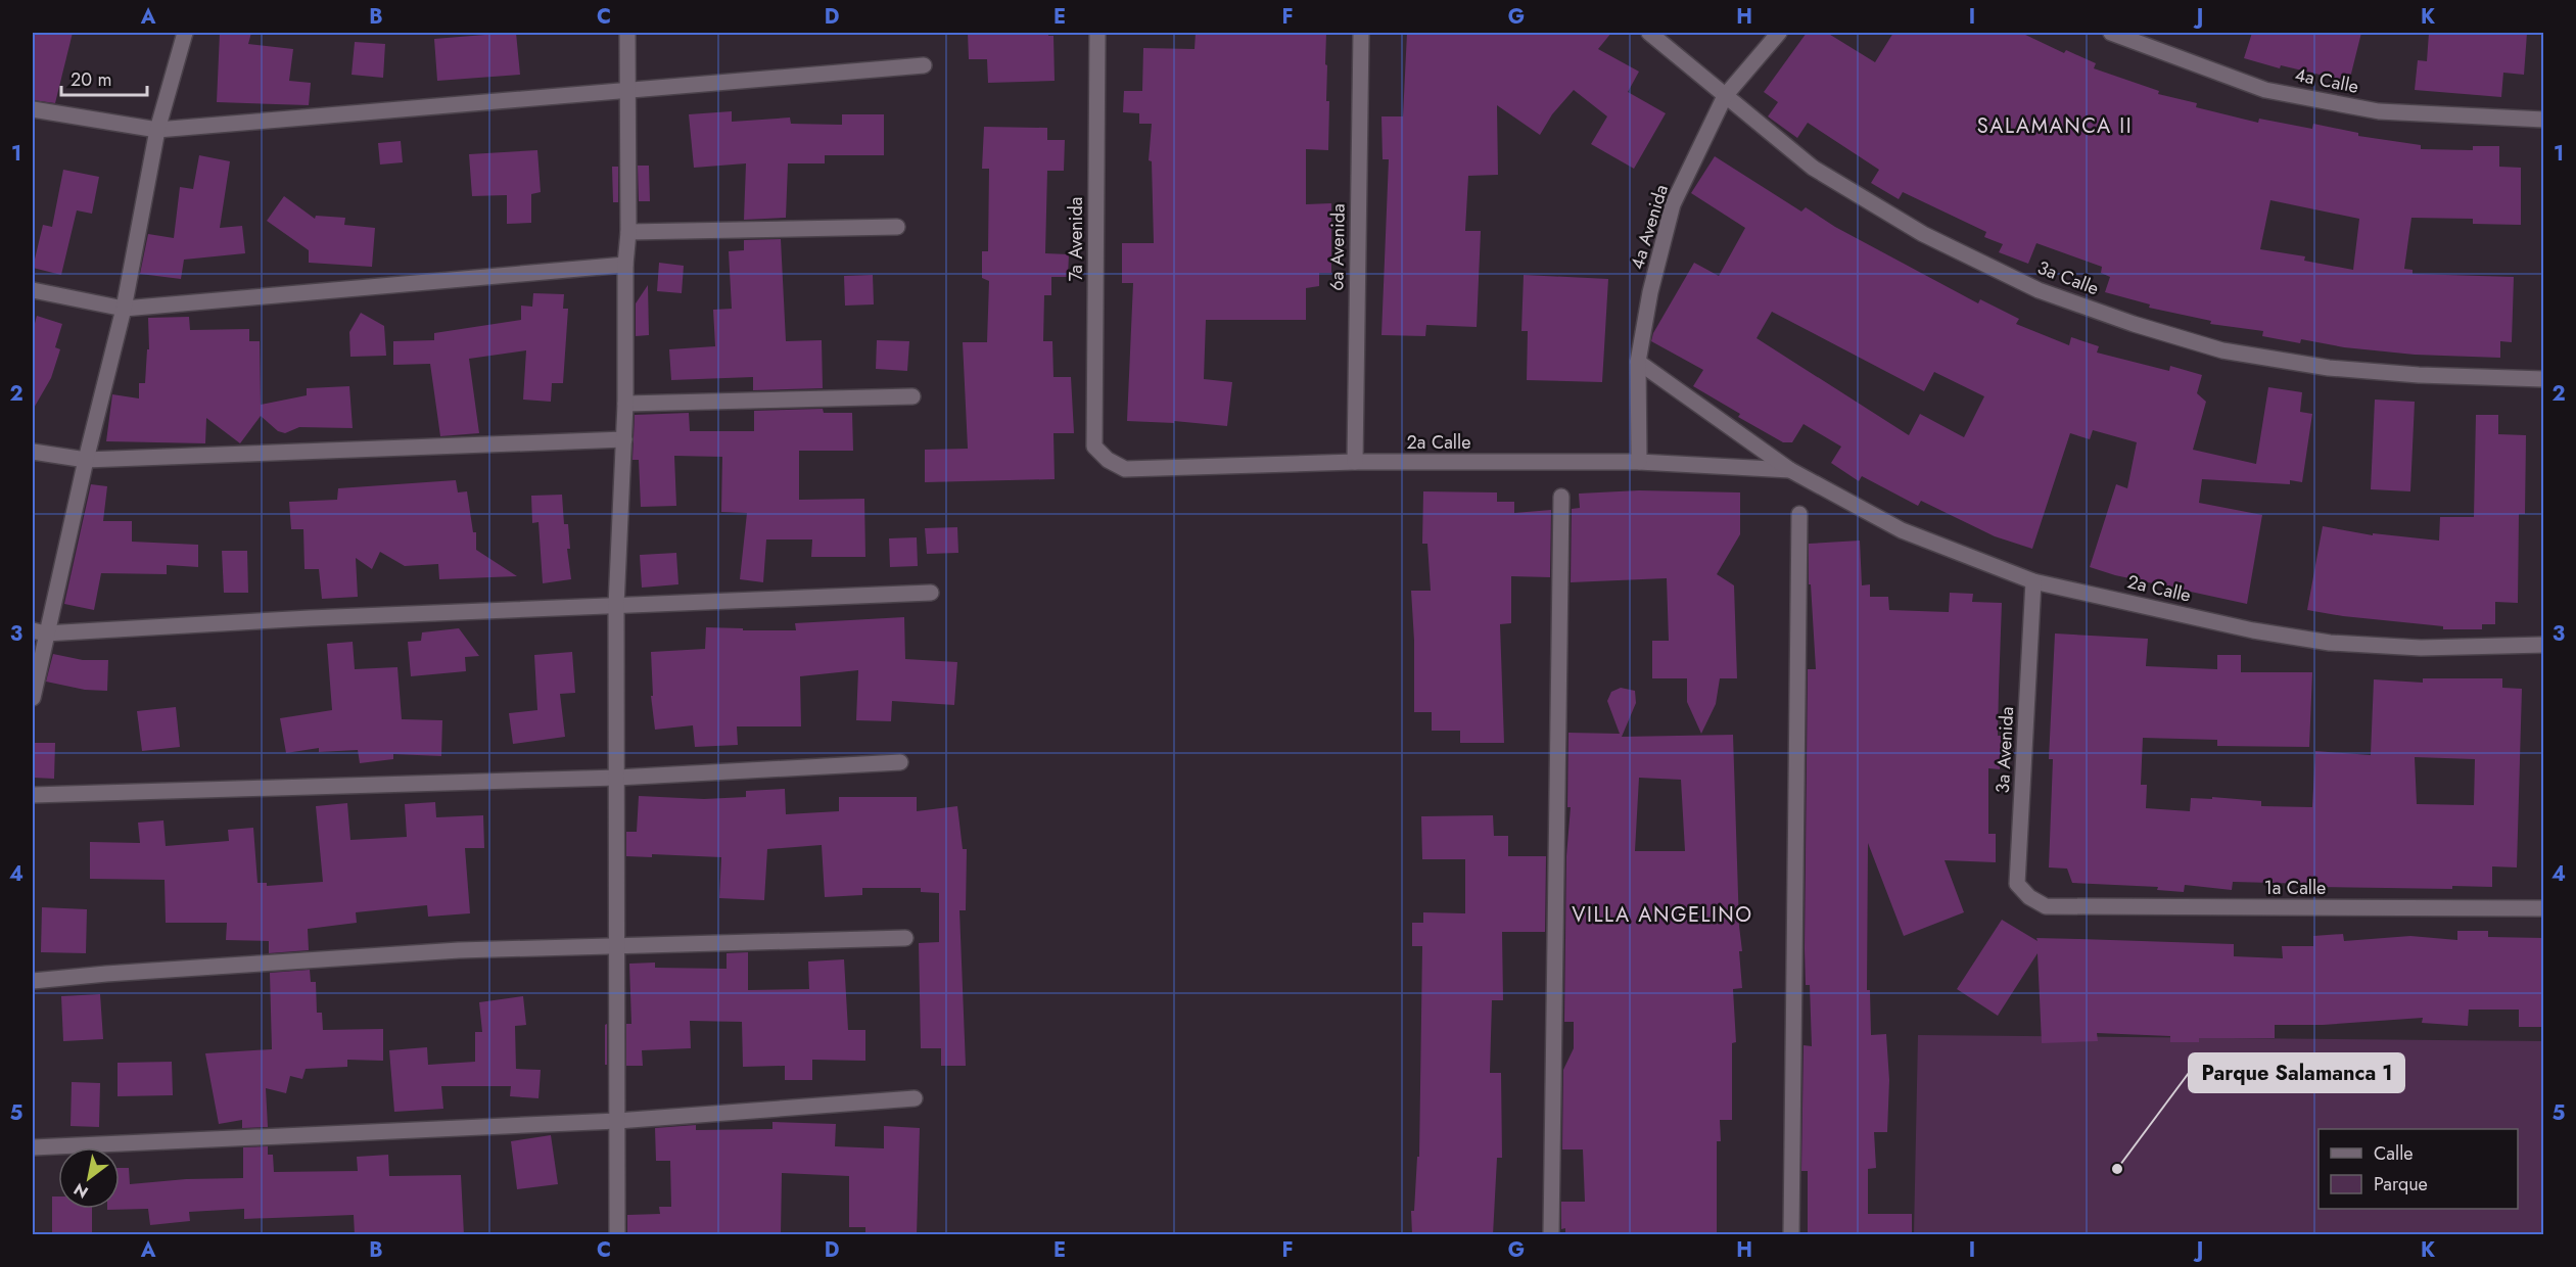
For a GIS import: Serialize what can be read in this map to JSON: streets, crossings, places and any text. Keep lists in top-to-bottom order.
{
  "streets": {
    "street": [
      "4a Calle",
      "4a Avenida",
      "7a Avenida",
      "6a Avenida",
      "3a Calle",
      "2a Calle",
      "3a Avenida",
      "1a Calle"
    ]
  },
  "crossings": [
    ["4a Avenida", "3a Calle"],
    ["4a Avenida", "2a Calle"],
    ["7a Avenida", "2a Calle"],
    ["6a Avenida", "2a Calle"],
    ["2a Calle", "3a Avenida"],
    ["3a Avenida", "1a Calle"]
  ],
  "districts": ["SALAMANCA II", "VILLA ANGELINO"],
  "places": ["Parque Salamanca 1"],
  "legend": ["Calle", "Parque"],
  "scale_bar": "20 m",
  "north": "bottom left",
  "grid": {
    "columns": [
      "A",
      "B",
      "C",
      "D",
      "E",
      "F",
      "G",
      "H",
      "I",
      "J",
      "K"
    ],
    "rows": [
      "1",
      "2",
      "3",
      "4",
      "5"
    ]
  }
}
